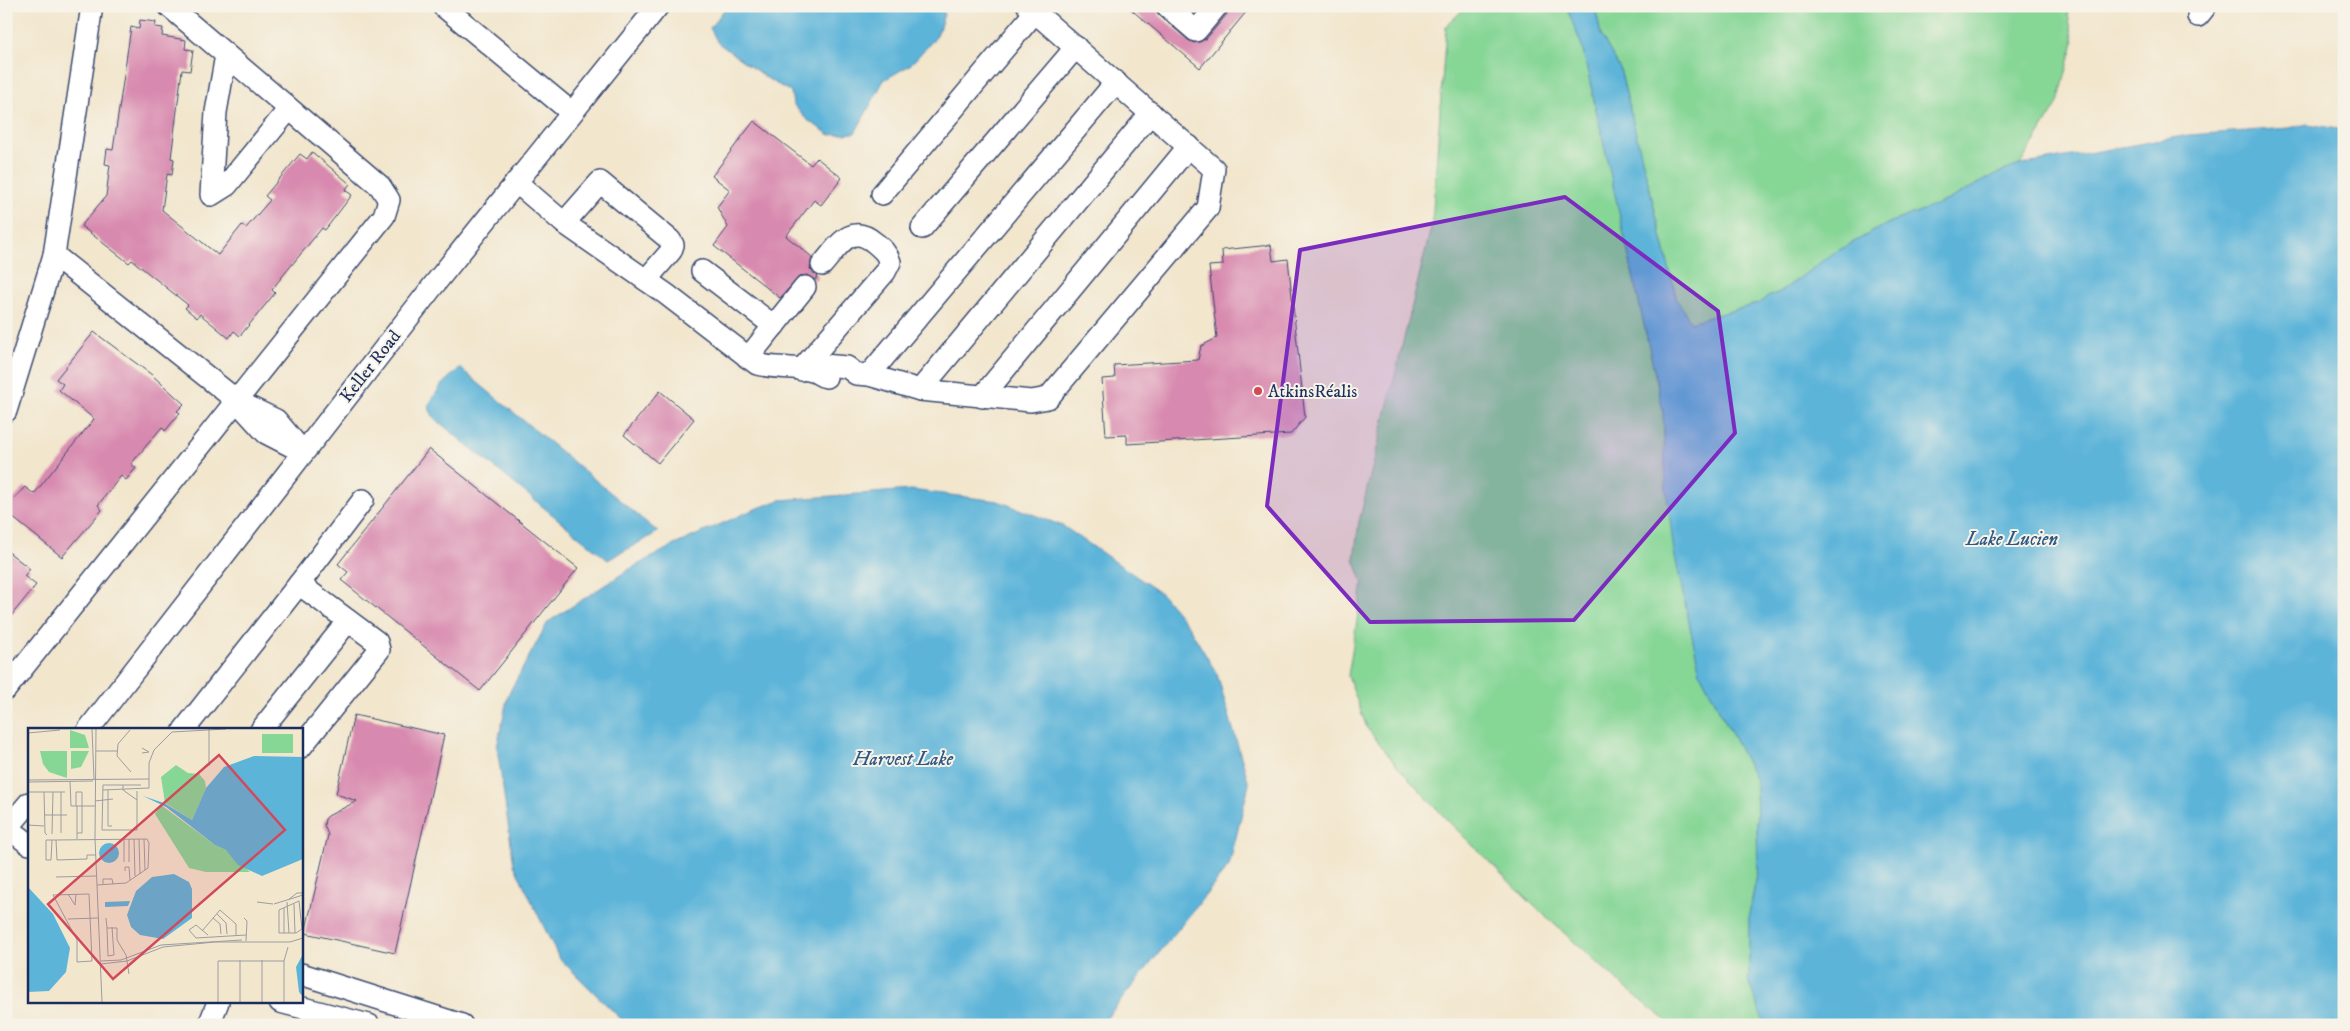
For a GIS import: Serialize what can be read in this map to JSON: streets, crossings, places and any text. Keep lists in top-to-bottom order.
{
  "streets": {
    "street": ["Keller Road"]
  },
  "water": ["Lake Lucien", "Harvest Lake"],
  "places": ["AtkinsRéalis"]
}
